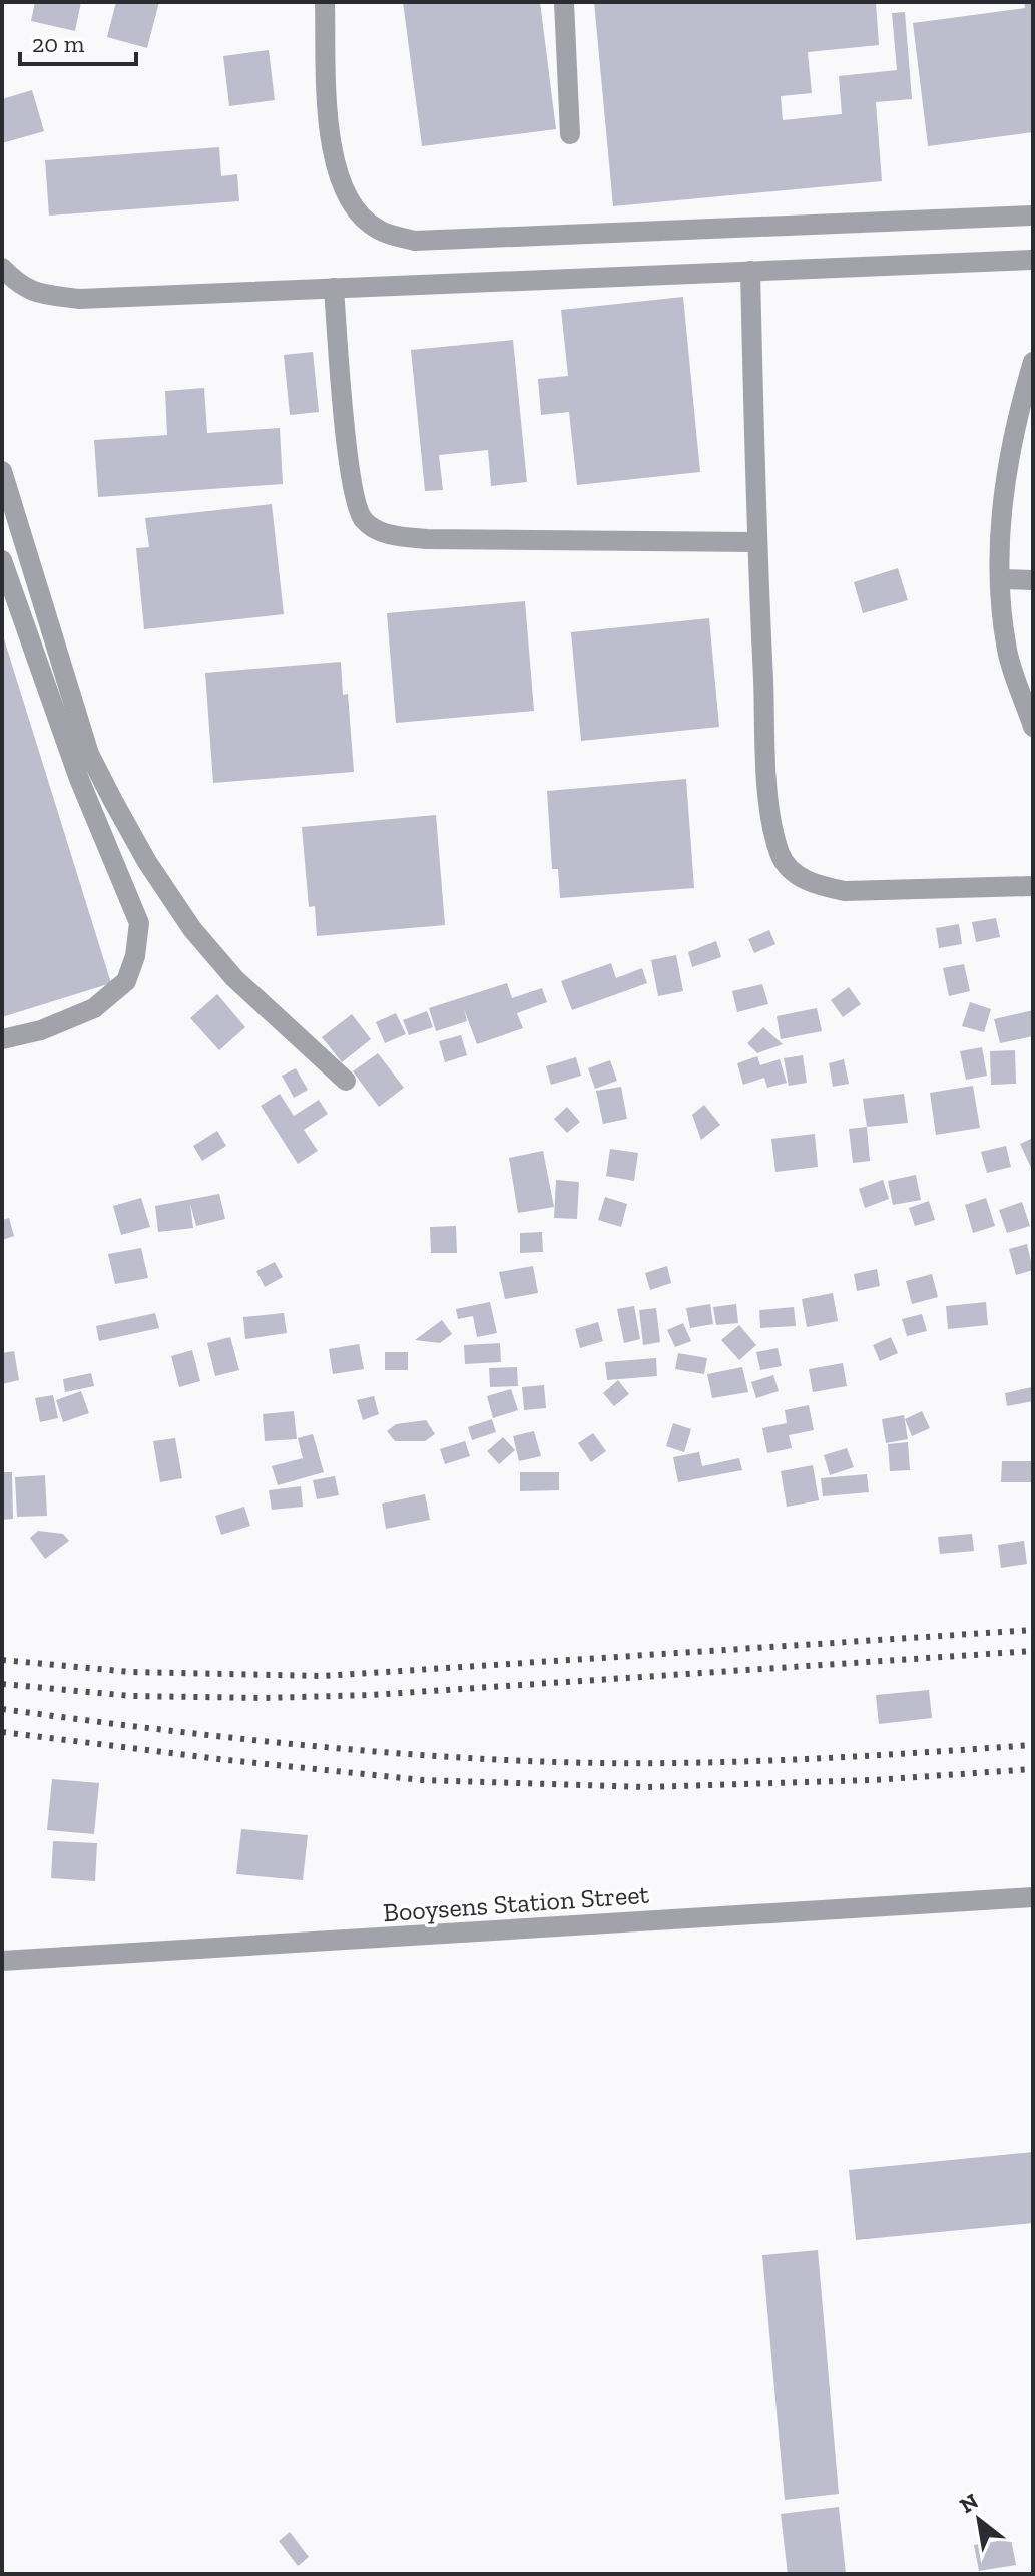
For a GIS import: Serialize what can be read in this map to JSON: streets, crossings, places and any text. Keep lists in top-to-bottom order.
{
  "streets": {
    "street": ["Booysens Station Street"]
  },
  "scale_bar": "20 m",
  "north": "top left"
}
